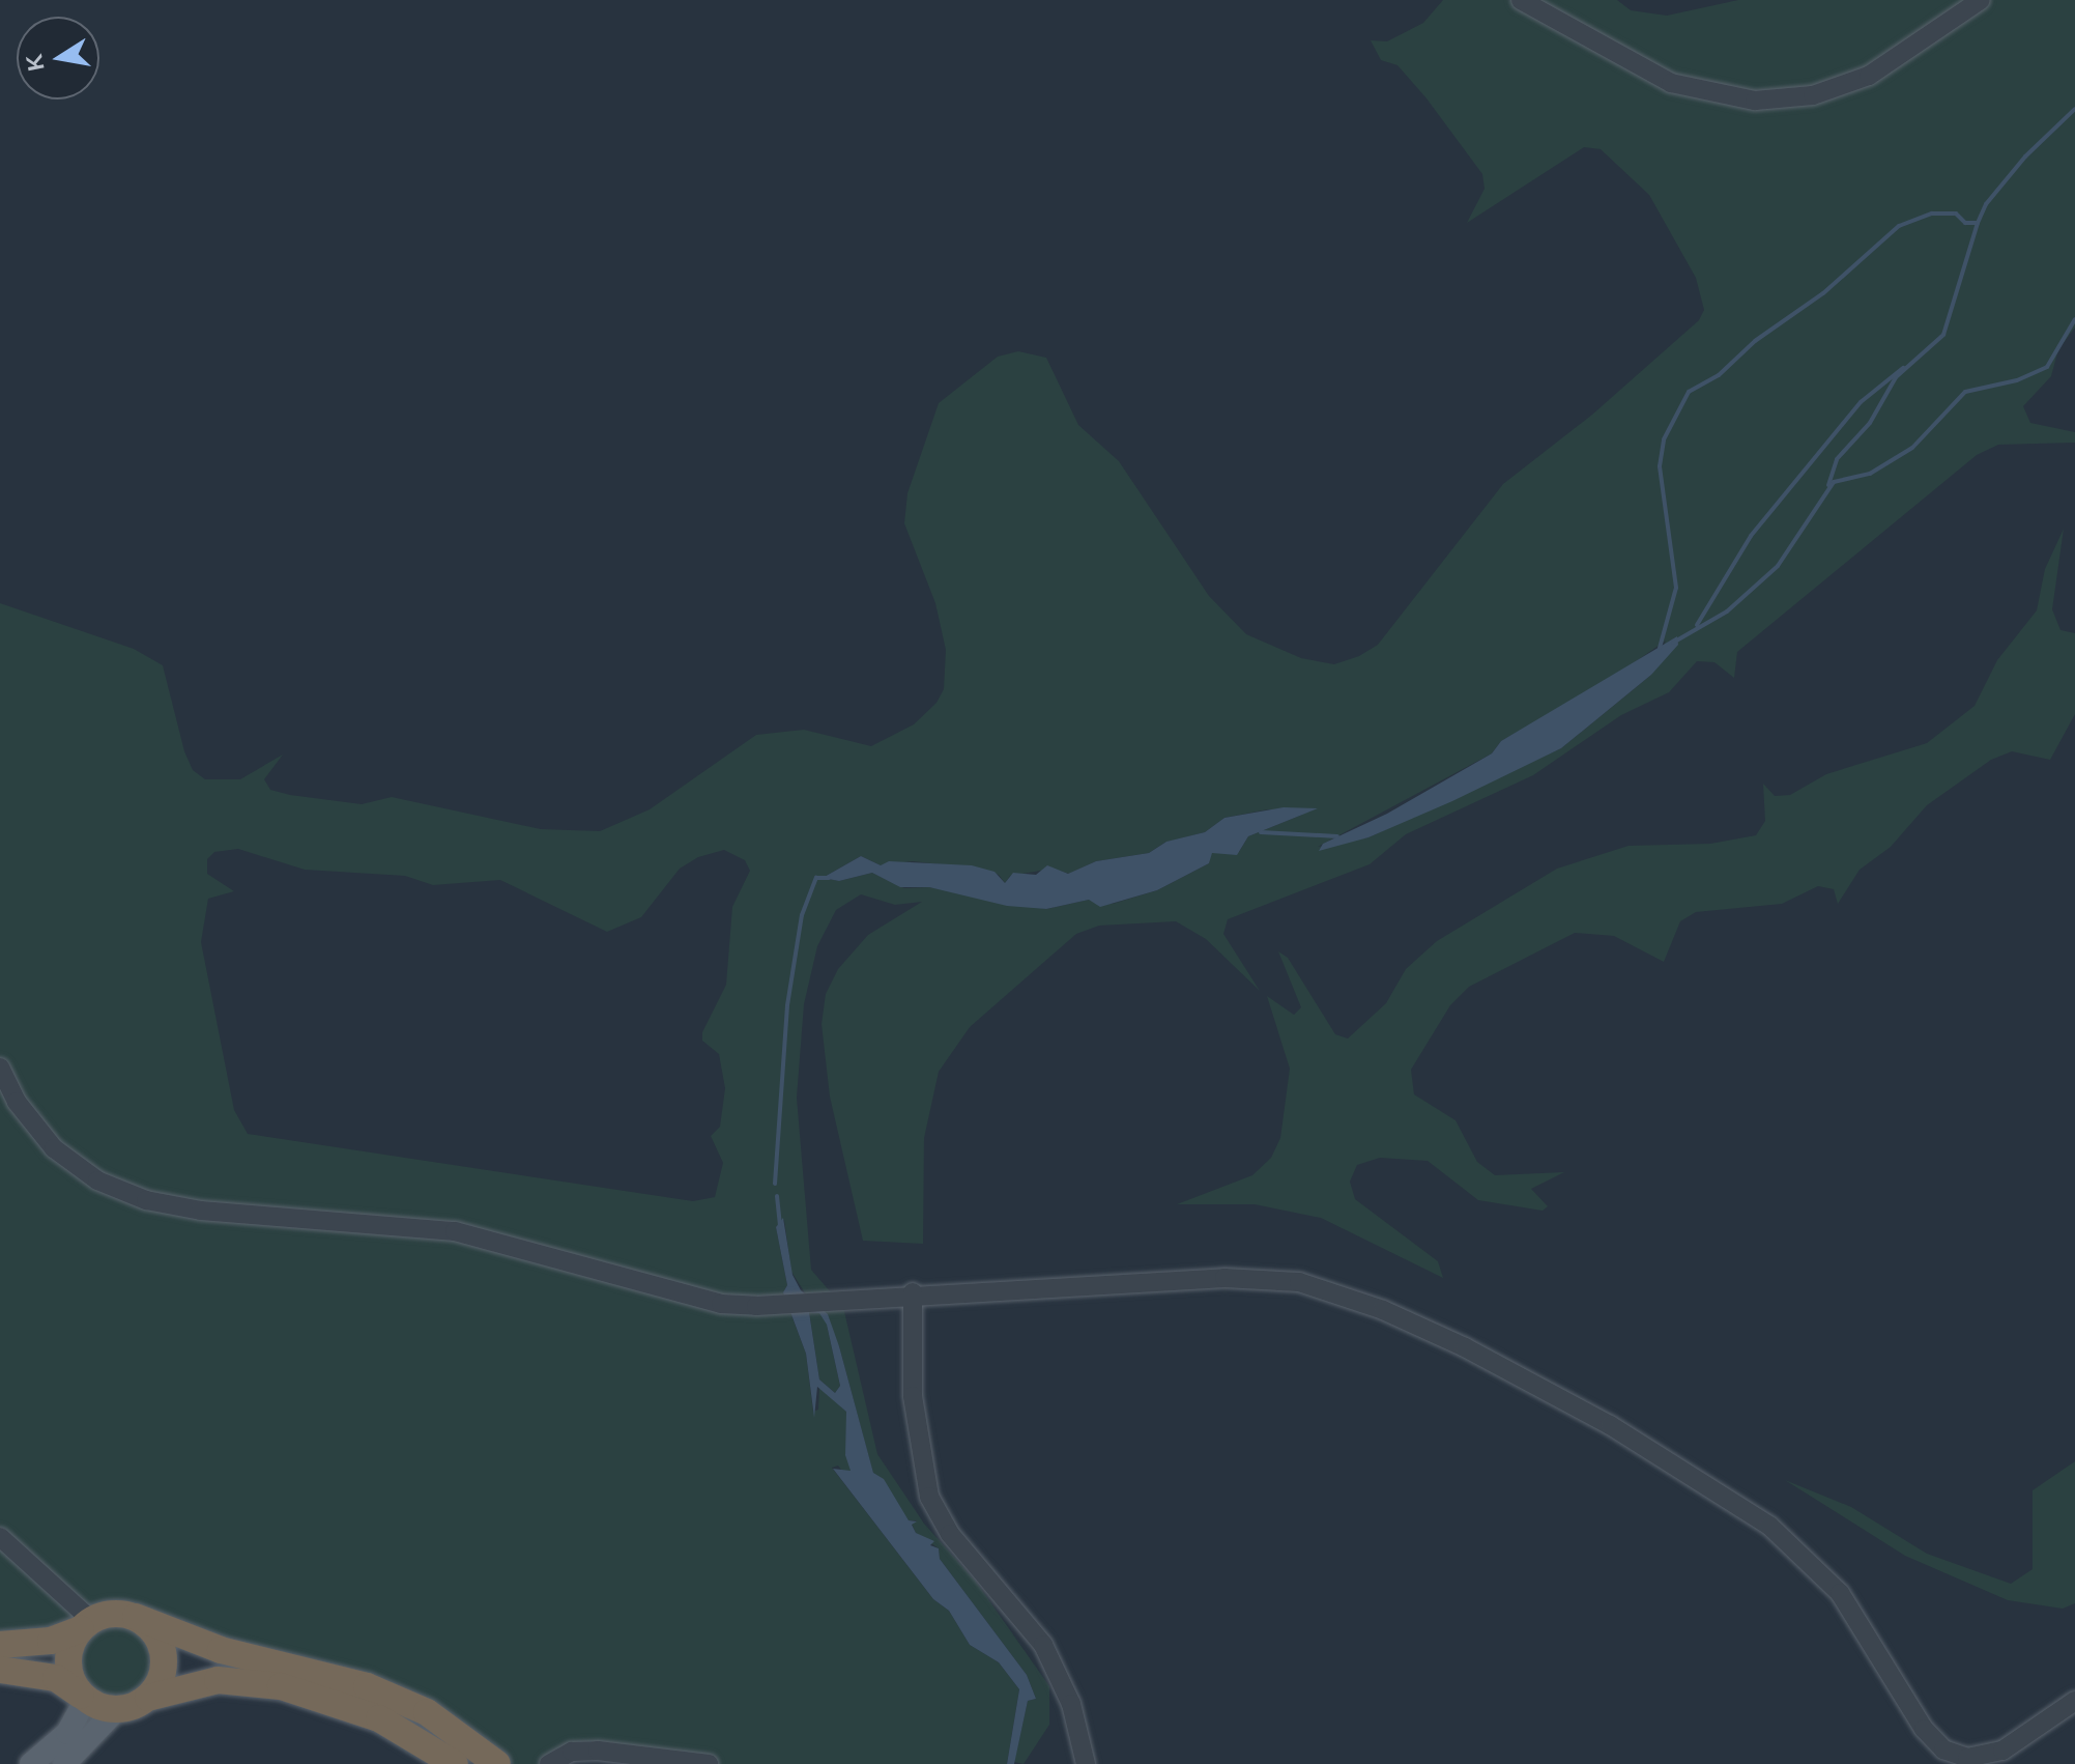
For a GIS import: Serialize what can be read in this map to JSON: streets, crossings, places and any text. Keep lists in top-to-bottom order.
{
  "north": "left"
}
